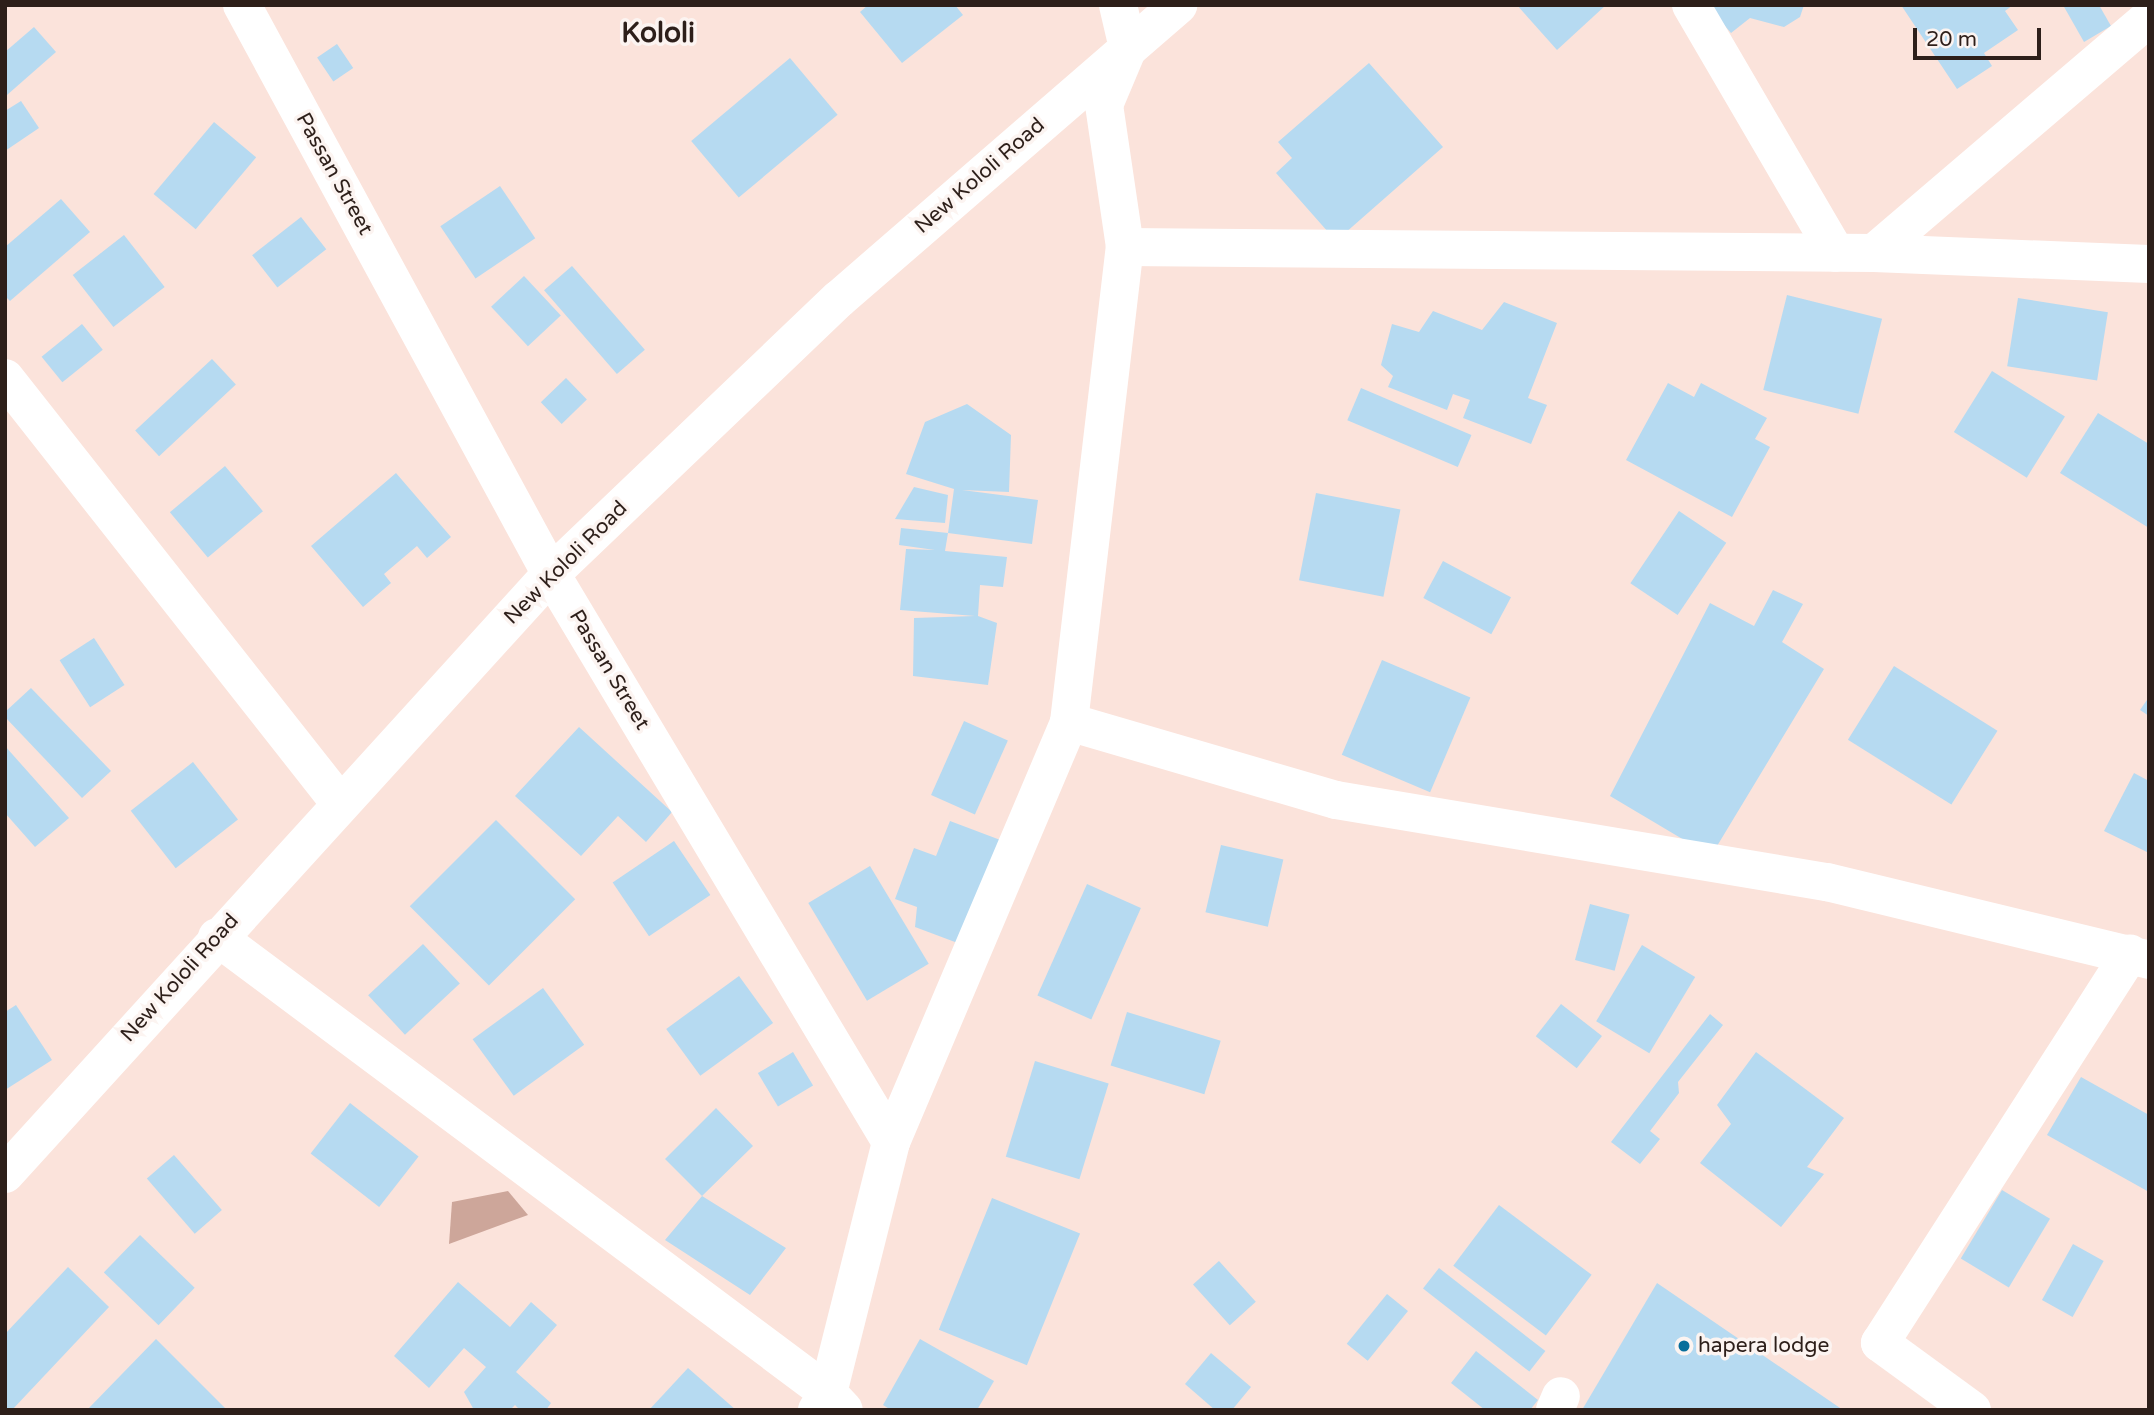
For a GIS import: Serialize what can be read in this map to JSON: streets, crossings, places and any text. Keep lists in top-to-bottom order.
{
  "streets": {
    "street": ["Passan Street", "New Kololi Road"]
  },
  "crossings": [
    ["Passan Street", "New Kololi Road"]
  ],
  "districts": ["Kololi"],
  "places": ["hapera lodge"],
  "scale_bar": "20 m"
}
